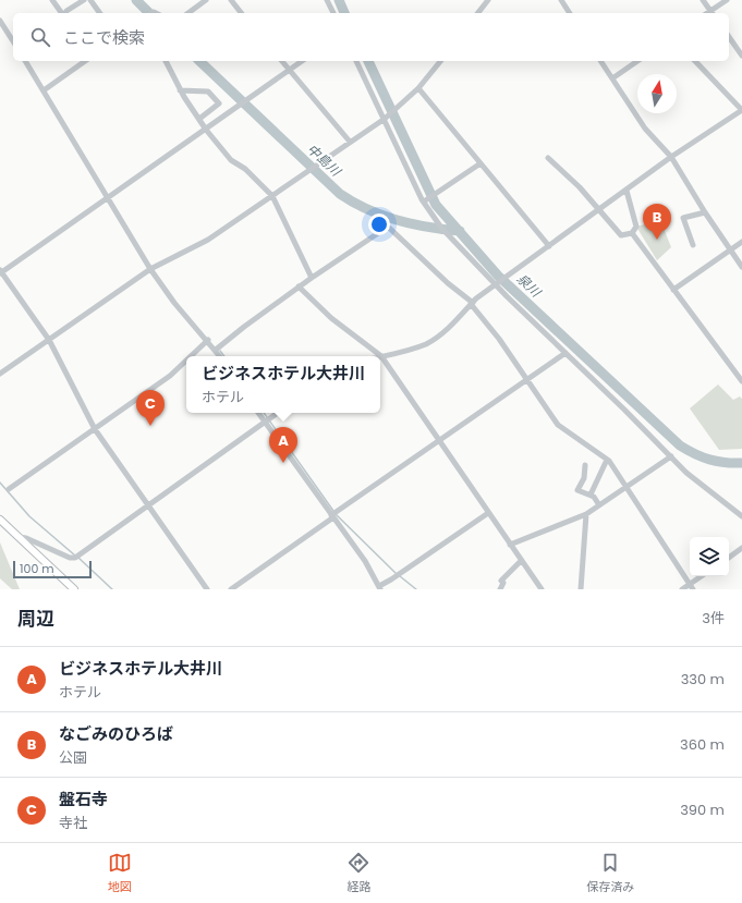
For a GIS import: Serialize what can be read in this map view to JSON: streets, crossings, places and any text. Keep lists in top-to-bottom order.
{
  "water": ["中島川", "泉川"],
  "scale_bar": "100 m",
  "north": "top",
  "page": {
    "search": "ここで検索",
    "pins": ["B", "C", "A"],
    "popup": ["ビジネスホテル大井川", "ホテル"],
    "scale": "100 m",
    "heading": ["周辺", "3件"],
    "list": [
      {
        "mark": "A",
        "name": "ビジネスホテル大井川",
        "note": "ホテル",
        "value": "330 m"
      },
      {
        "mark": "B",
        "name": "なごみのひろば",
        "note": "公園",
        "value": "360 m"
      },
      {
        "mark": "C",
        "name": "盤石寺",
        "note": "寺社",
        "value": "390 m"
      }
    ],
    "nav": ["地図", "経路", "保存済み"]
  }
}
